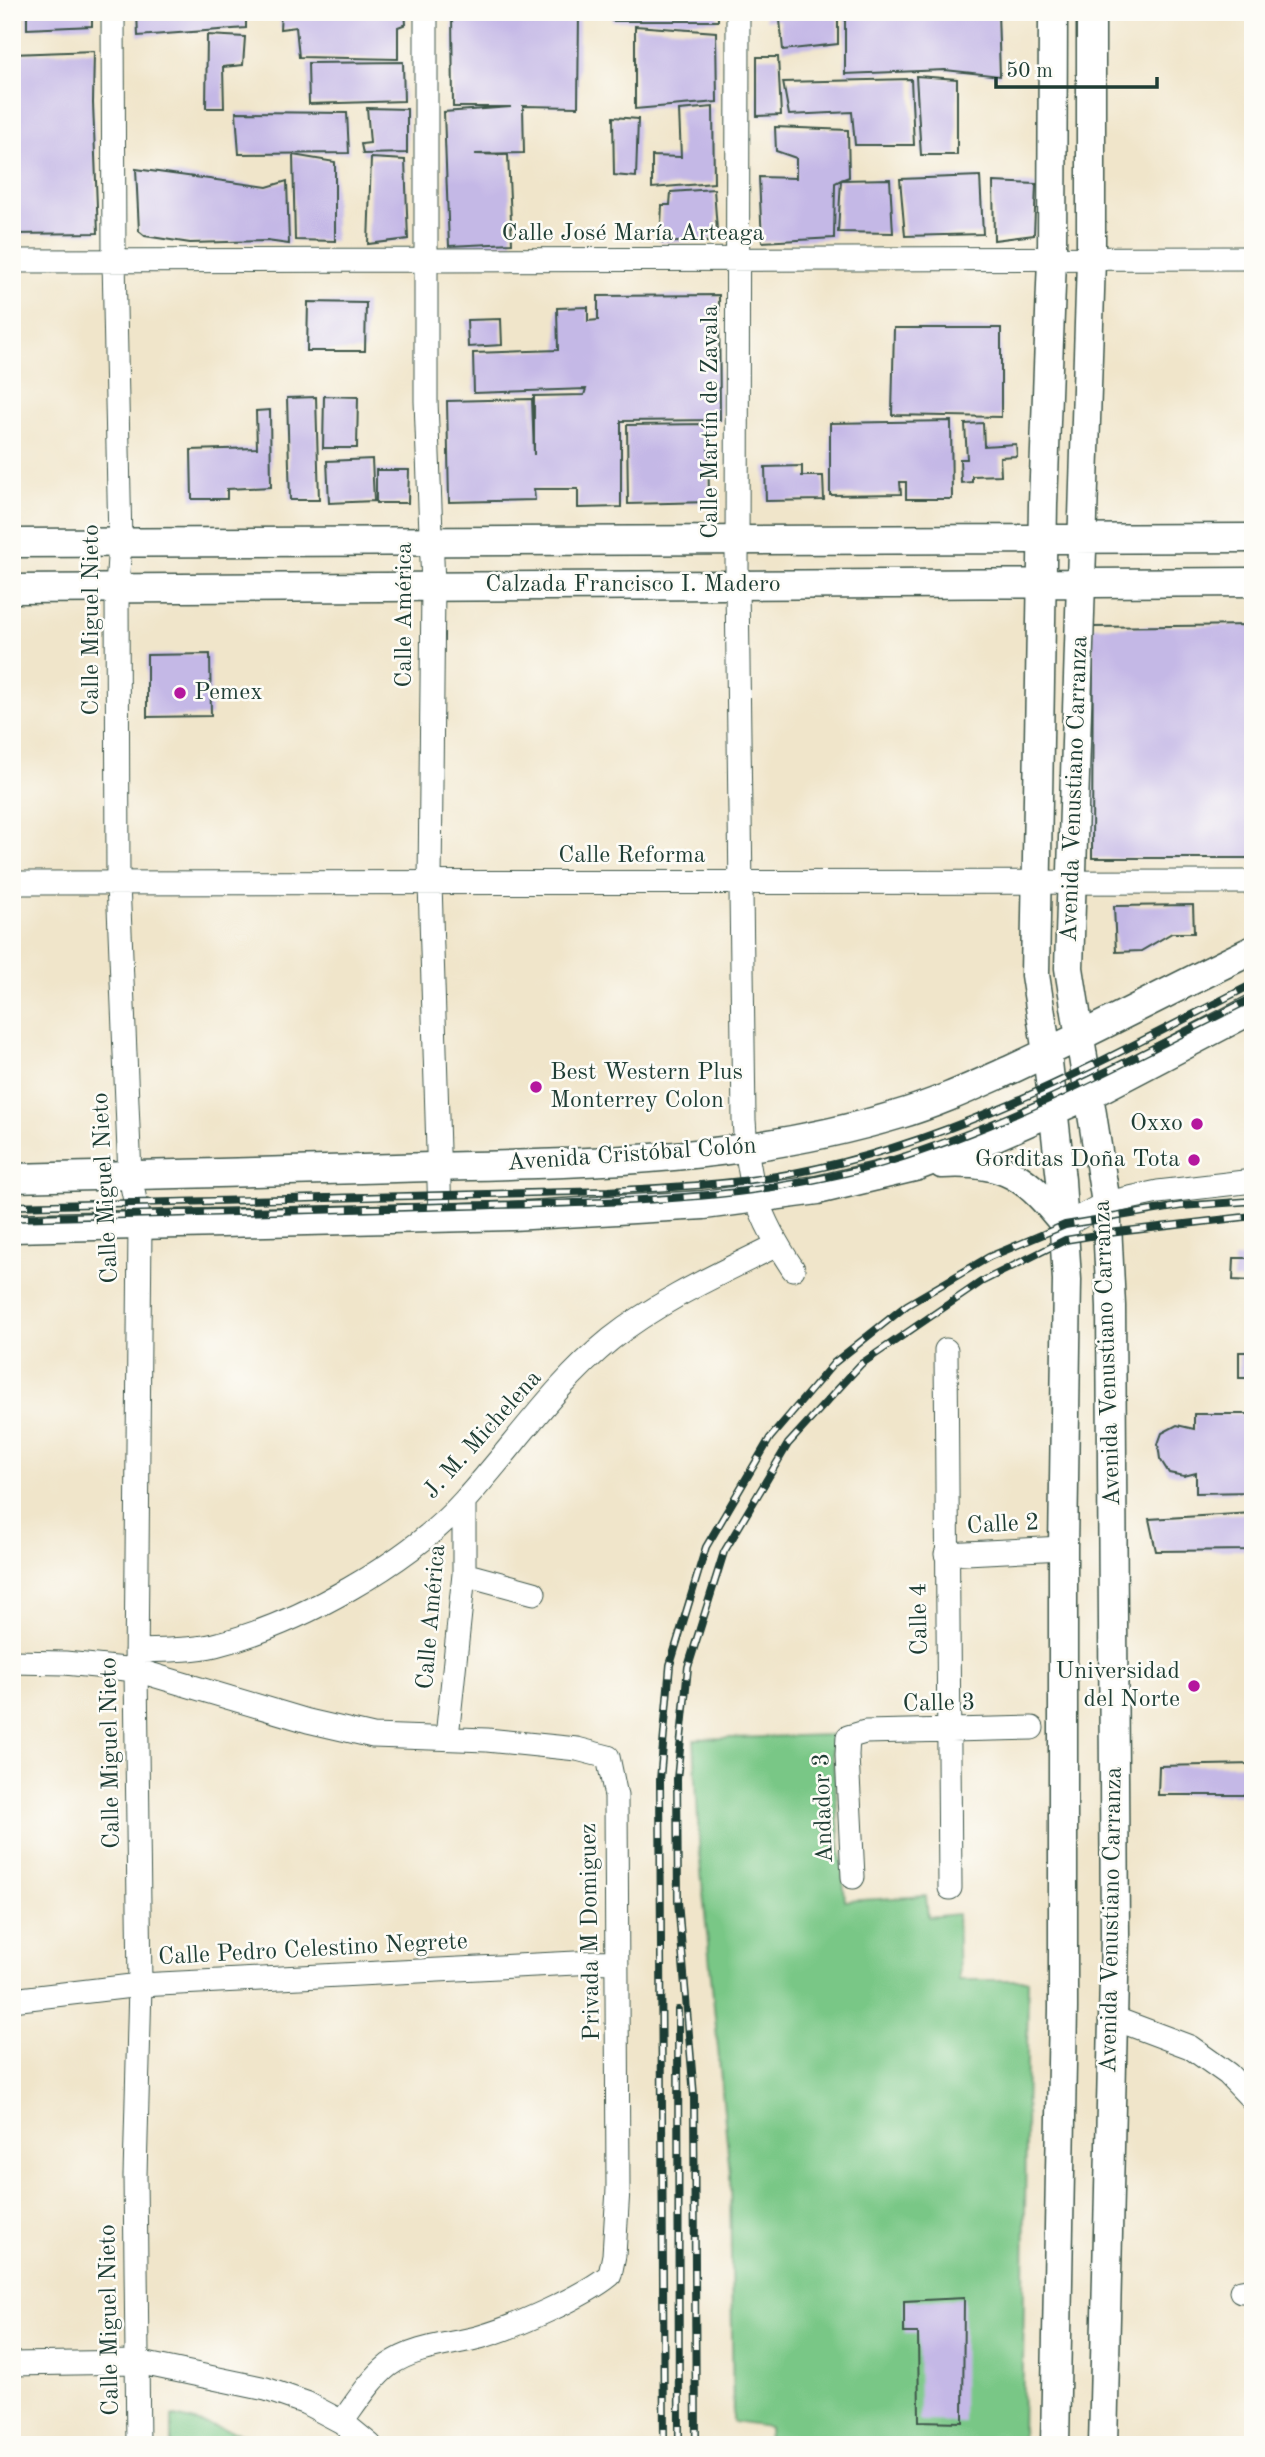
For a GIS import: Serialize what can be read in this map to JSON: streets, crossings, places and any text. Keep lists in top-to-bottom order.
{
  "streets": {
    "main road": ["Calzada Francisco I. Madero", "Avenida Venustiano Carranza", "Avenida Cristóbal Colón"],
    "street": [
      "Calle José María Arteaga",
      "Calle Martín de Zavala",
      "Calle América",
      "Calle Miguel Nieto",
      "Calle Reforma",
      "J. M. Michelena",
      "Calle 2",
      "Calle 4",
      "Calle 3",
      "Andador 3",
      "Privada M Domiguez",
      "Calle Pedro Celestino Negrete"
    ]
  },
  "crossings": [
    ["Calle José María Arteaga", "Calle Martín de Zavala"],
    ["Calle José María Arteaga", "Calle América"],
    ["Calle José María Arteaga", "Calle Miguel Nieto"],
    ["Calle José María Arteaga", "Avenida Venustiano Carranza"],
    ["Calle Martín de Zavala", "Calzada Francisco I. Madero"],
    ["Calle Martín de Zavala", "Calle Reforma"],
    ["Calle Martín de Zavala", "Avenida Cristóbal Colón"],
    ["Calle Martín de Zavala", "J. M. Michelena"],
    ["Calzada Francisco I. Madero", "Calle América"],
    ["Calzada Francisco I. Madero", "Calle Miguel Nieto"],
    ["Calzada Francisco I. Madero", "Avenida Venustiano Carranza"],
    ["Calle América", "Calle Reforma"],
    ["Calle América", "Avenida Cristóbal Colón"],
    ["Calle América", "J. M. Michelena"],
    ["Calle América", "Privada M Domiguez"],
    ["Calle Miguel Nieto", "Calle Reforma"],
    ["Calle Miguel Nieto", "Avenida Cristóbal Colón"],
    ["Calle Miguel Nieto", "J. M. Michelena"],
    ["Calle Miguel Nieto", "Privada M Domiguez"],
    ["Calle Miguel Nieto", "Calle Pedro Celestino Negrete"],
    ["Avenida Venustiano Carranza", "Calle Reforma"],
    ["Avenida Venustiano Carranza", "Avenida Cristóbal Colón"],
    ["Avenida Venustiano Carranza", "Calle 2"],
    ["J. M. Michelena", "Privada M Domiguez"],
    ["Calle 2", "Calle 4"],
    ["Calle 4", "Calle 3"],
    ["Calle 3", "Andador 3"],
    ["Privada M Domiguez", "Calle Pedro Celestino Negrete"]
  ],
  "places": [
    "Pemex",
    "Best Western Plus Monterrey Colon",
    "Oxxo",
    "Gorditas Doña Tota",
    "Universidad del Norte"
  ],
  "scale_bar": "50 m"
}
